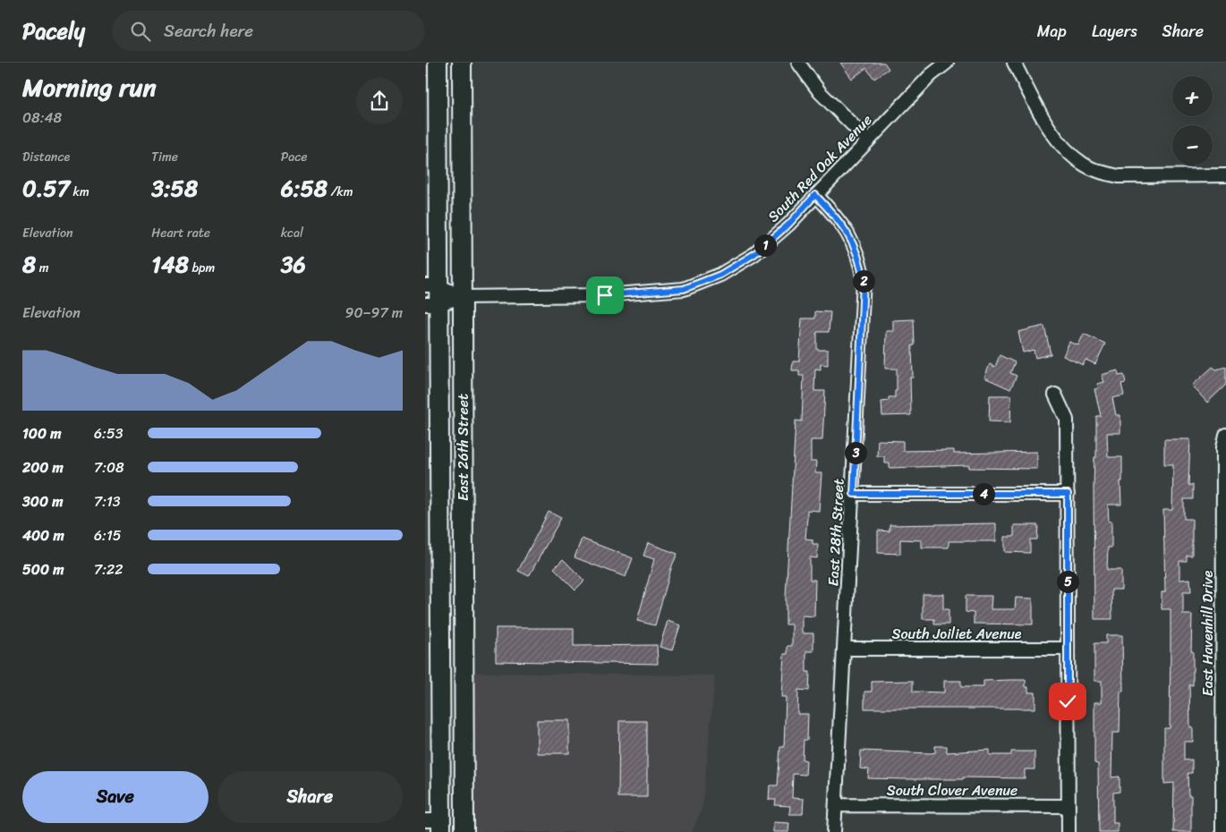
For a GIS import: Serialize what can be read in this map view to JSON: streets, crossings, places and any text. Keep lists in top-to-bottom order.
{
  "streets": {
    "main road": ["East 26th Street"],
    "street": [
      "South Red Oak Avenue",
      "East 28th Street",
      "South Joiliet Avenue",
      "East Havenhill Drive",
      "South Clover Avenue"
    ]
  },
  "crossings": [
    ["South Red Oak Avenue", "East 26th Street"],
    ["South Red Oak Avenue", "East 28th Street"],
    ["East 28th Street", "South Joiliet Avenue"],
    ["East 28th Street", "South Clover Avenue"]
  ],
  "page": {
    "header": "Pacely",
    "search": "Search here",
    "nav": ["Map", "Layers", "Share"],
    "heading": ["Morning run", "08:48"],
    "map_buttons": ["+", "−"],
    "stats": [
      ["Distance", "0.57 km"],
      ["Time", "3:58"],
      ["Pace", "6:58 /km"],
      ["Elevation", "8 m"],
      ["Heart rate", "148 bpm"],
      ["kcal", "36"]
    ],
    "pins": [
      "1",
      "2",
      "3",
      "4",
      "5"
    ],
    "chart": ["Elevation", "90–97 m"],
    "list": [
      {
        "name": "100 m",
        "note": "6:53"
      },
      {
        "name": "200 m",
        "note": "7:08"
      },
      {
        "name": "300 m",
        "note": "7:13"
      },
      {
        "name": "400 m",
        "note": "6:15"
      },
      {
        "name": "500 m",
        "note": "7:22"
      }
    ],
    "buttons": ["Save", "Share"]
  }
}
